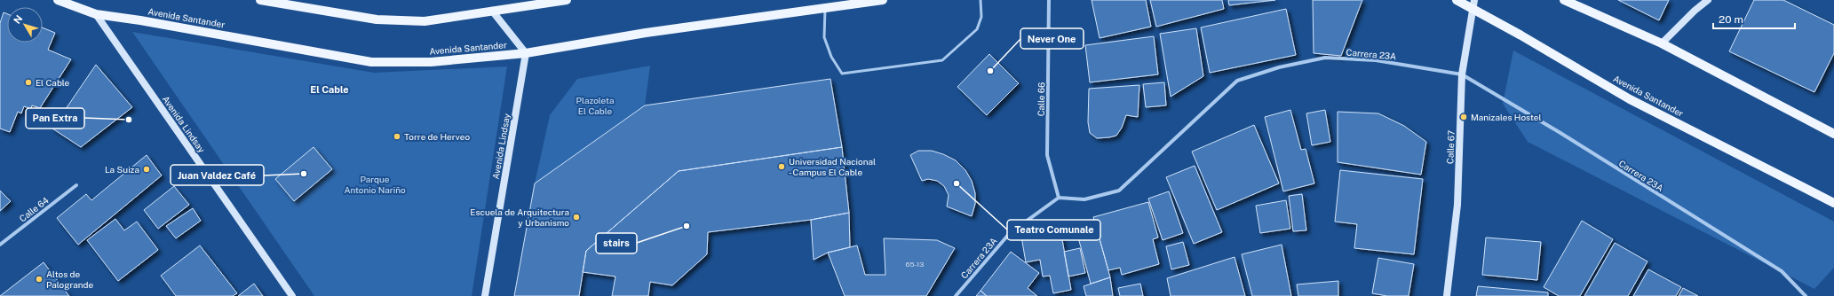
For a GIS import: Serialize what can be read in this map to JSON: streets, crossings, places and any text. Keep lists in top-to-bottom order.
{
  "streets": {
    "main road": ["Avenida Santander", "Avenida Lindsay", "Calle 67"],
    "street": ["Carrera 23A", "Calle 66", "Calle 64"]
  },
  "crossings": [
    ["Avenida Santander", "Avenida Lindsay"],
    ["Avenida Santander", "Calle 67"],
    ["Carrera 23A", "Calle 66"],
    ["Carrera 23A", "Calle 67"]
  ],
  "districts": ["El Cable"],
  "parks": ["Plazoleta El Cable", "Parque Antonio Nariño"],
  "places": [
    "Never One",
    "El Cable",
    "Manizales Hostel",
    "Pan Extra",
    "Torre de Herveo",
    "Universidad Nacional - Campus El Cable",
    "La Suiza",
    "Juan Valdez Café",
    "Teatro Comunale",
    "Escuela de Arquitectura y Urbanismo",
    "stairs",
    "Altos de Palogrande"
  ],
  "house_numbers": ["65-13"],
  "scale_bar": "20 m",
  "north": "top left"
}
